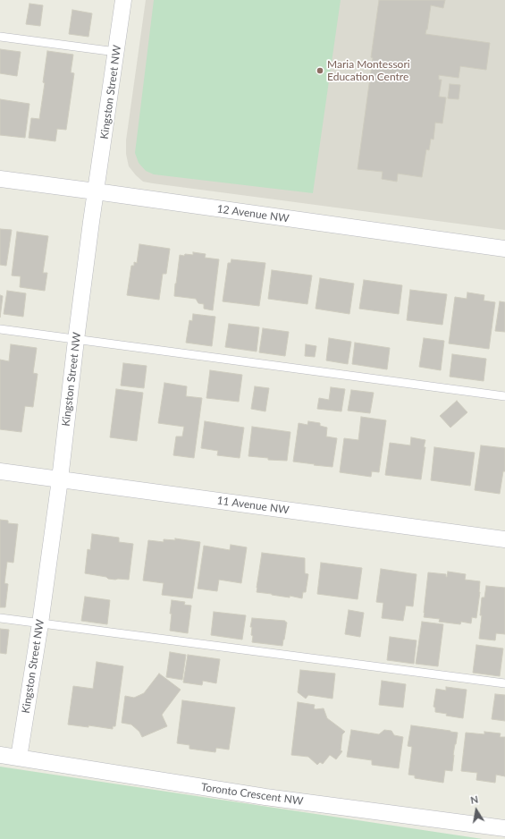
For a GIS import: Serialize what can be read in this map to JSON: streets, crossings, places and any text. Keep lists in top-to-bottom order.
{
  "streets": {
    "street": [
      "Kingston Street NW",
      "12 Avenue NW",
      "11 Avenue NW",
      "Toronto Crescent NW"
    ]
  },
  "crossings": [
    ["Kingston Street NW", "12 Avenue NW"],
    ["Kingston Street NW", "11 Avenue NW"],
    ["Kingston Street NW", "Toronto Crescent NW"]
  ],
  "places": ["Maria Montessori Education Centre"],
  "north": "top"
}
